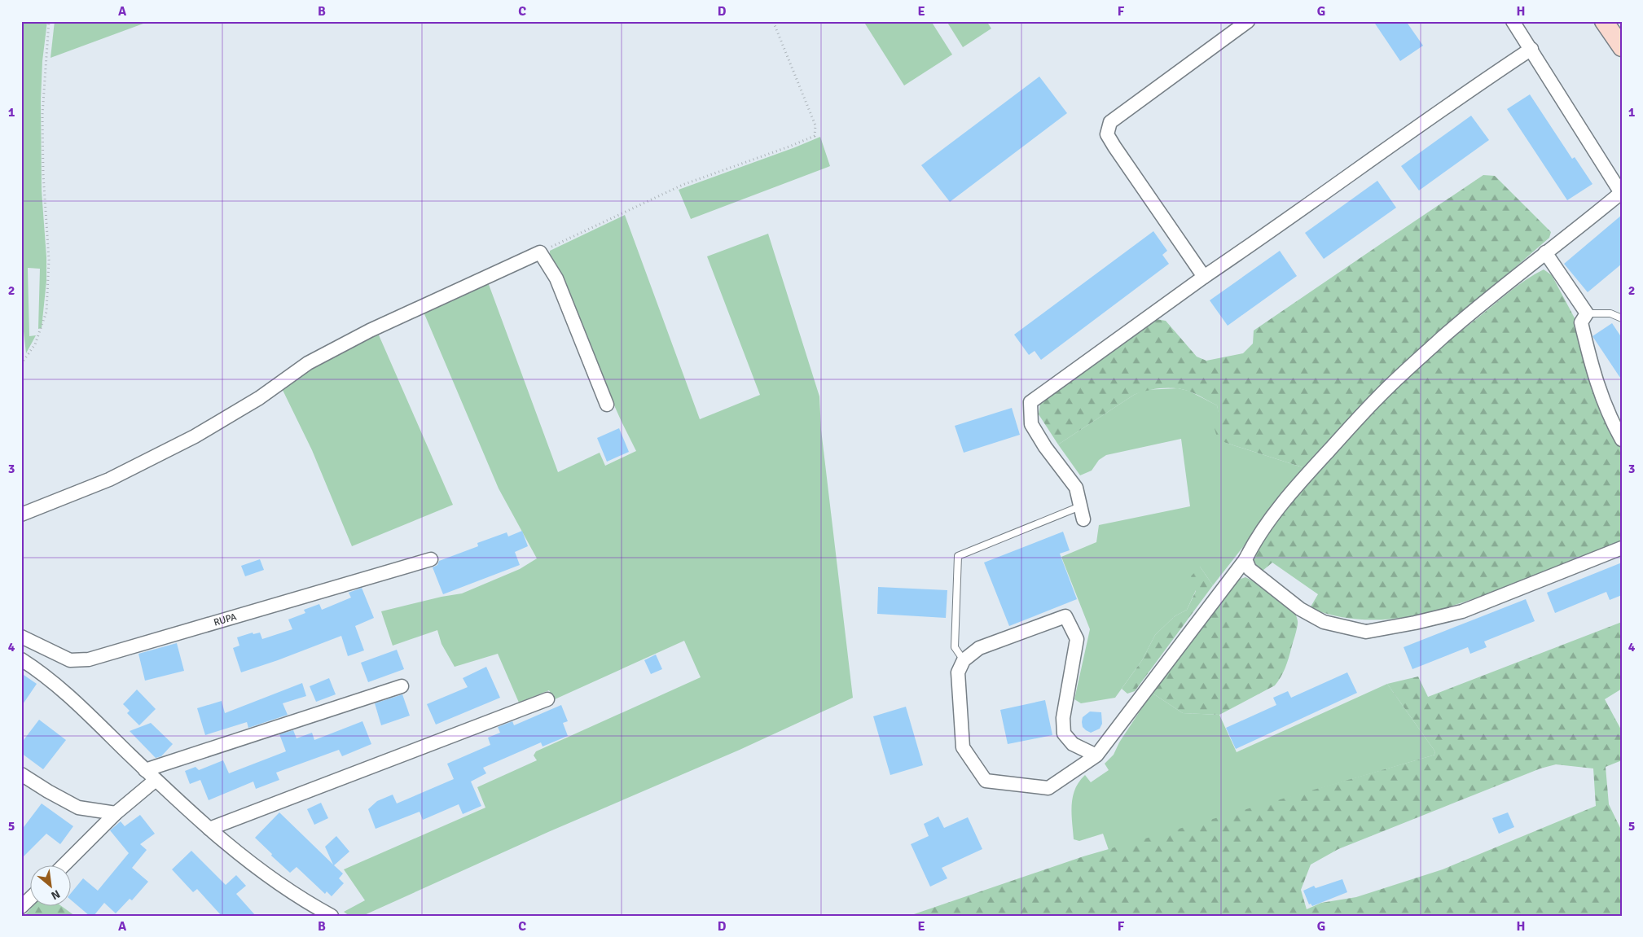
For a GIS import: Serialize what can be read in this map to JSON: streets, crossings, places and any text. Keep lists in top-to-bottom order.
{
  "streets": {
    "street": ["RUPA"]
  },
  "north": "bottom right",
  "grid": {
    "columns": [
      "A",
      "B",
      "C",
      "D",
      "E",
      "F",
      "G",
      "H"
    ],
    "rows": [
      "1",
      "2",
      "3",
      "4",
      "5"
    ]
  }
}
